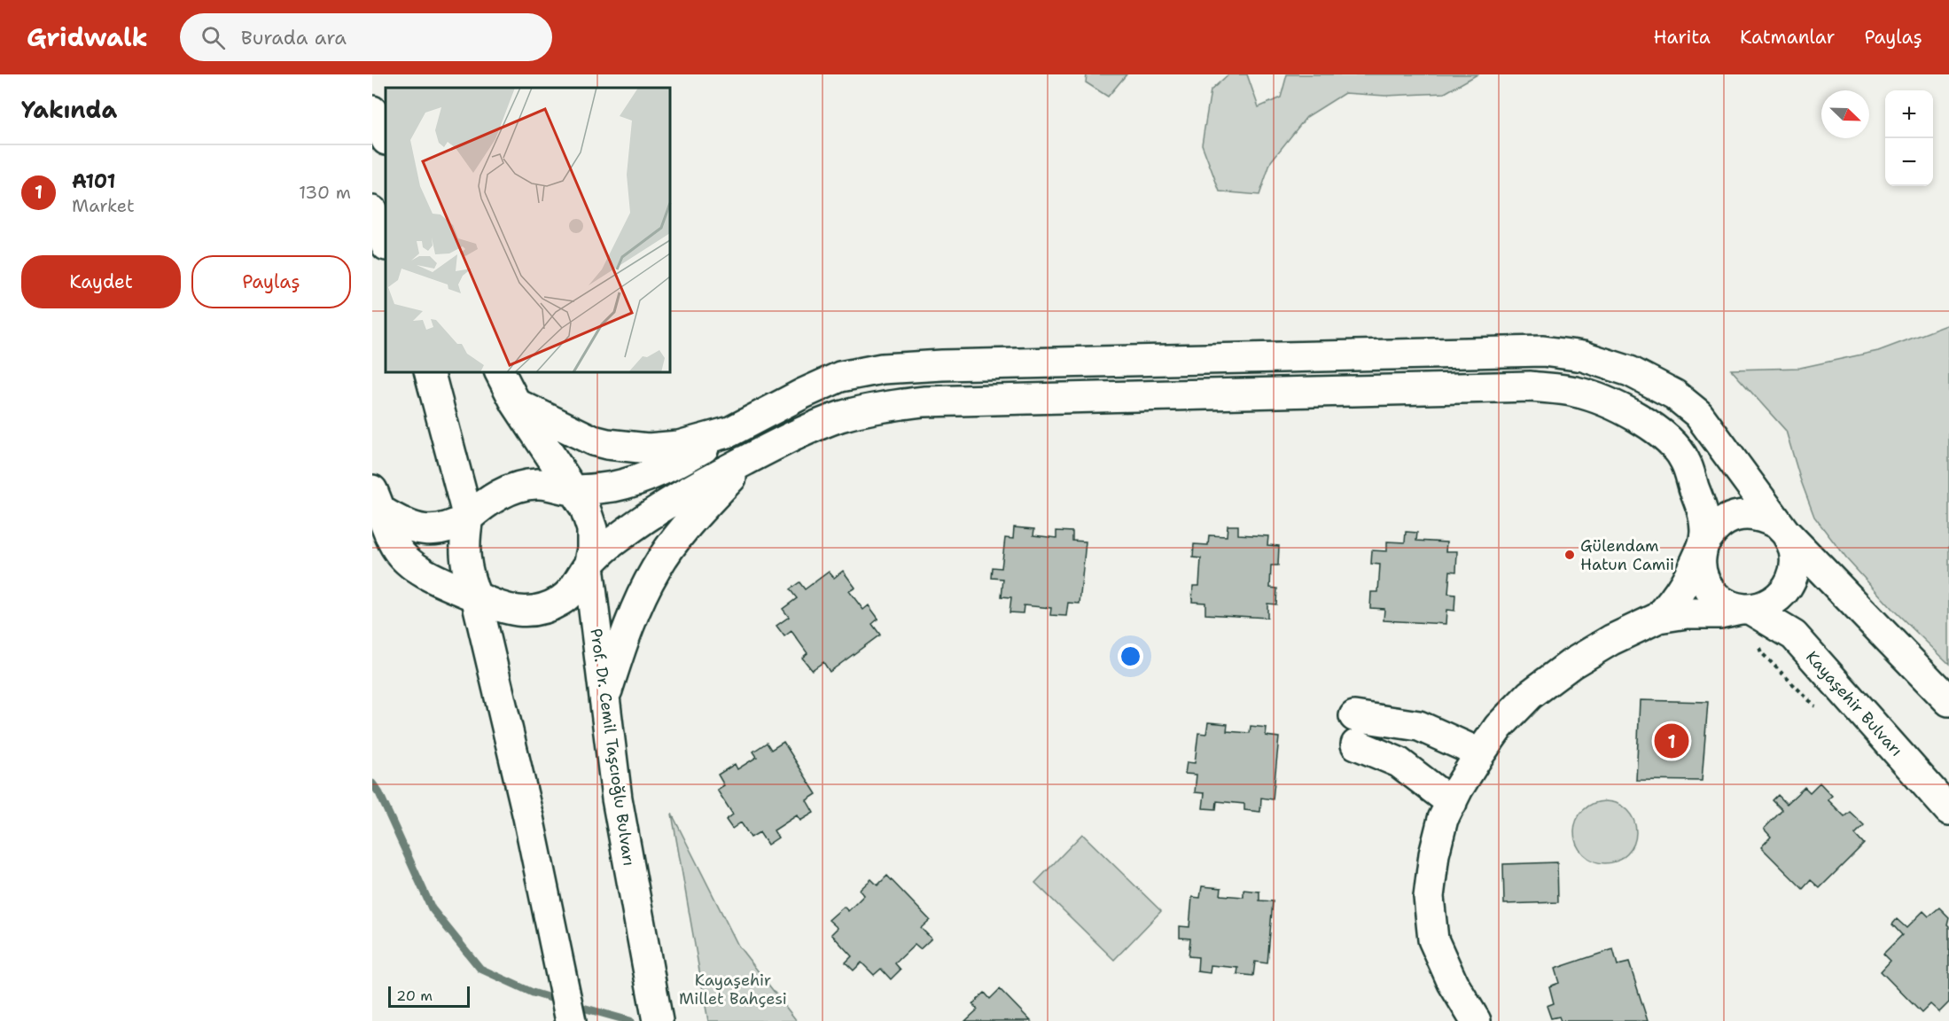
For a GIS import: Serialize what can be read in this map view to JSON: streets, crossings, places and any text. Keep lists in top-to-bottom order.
{
  "streets": {
    "main road": ["Kayaşehir Bulvarı", "Prof. Dr. Cemil Taşcıoğlu Bulvarı"]
  },
  "parks": ["Kayaşehir Millet Bahçesi"],
  "places": ["Gülendam Hatun Camii"],
  "scale_bar": "20 m",
  "north": "bottom right",
  "page": {
    "header": "Gridwalk",
    "search": "Burada ara",
    "nav": ["Harita", "Katmanlar", "Paylaş"],
    "heading": "Yakında",
    "map_buttons": ["+", "−"],
    "list": [
      {
        "mark": "1",
        "name": "A101",
        "note": "Market",
        "value": "130 m"
      }
    ],
    "buttons": ["Kaydet", "Paylaş"],
    "pins": "1",
    "scale": "20 m"
  }
}
